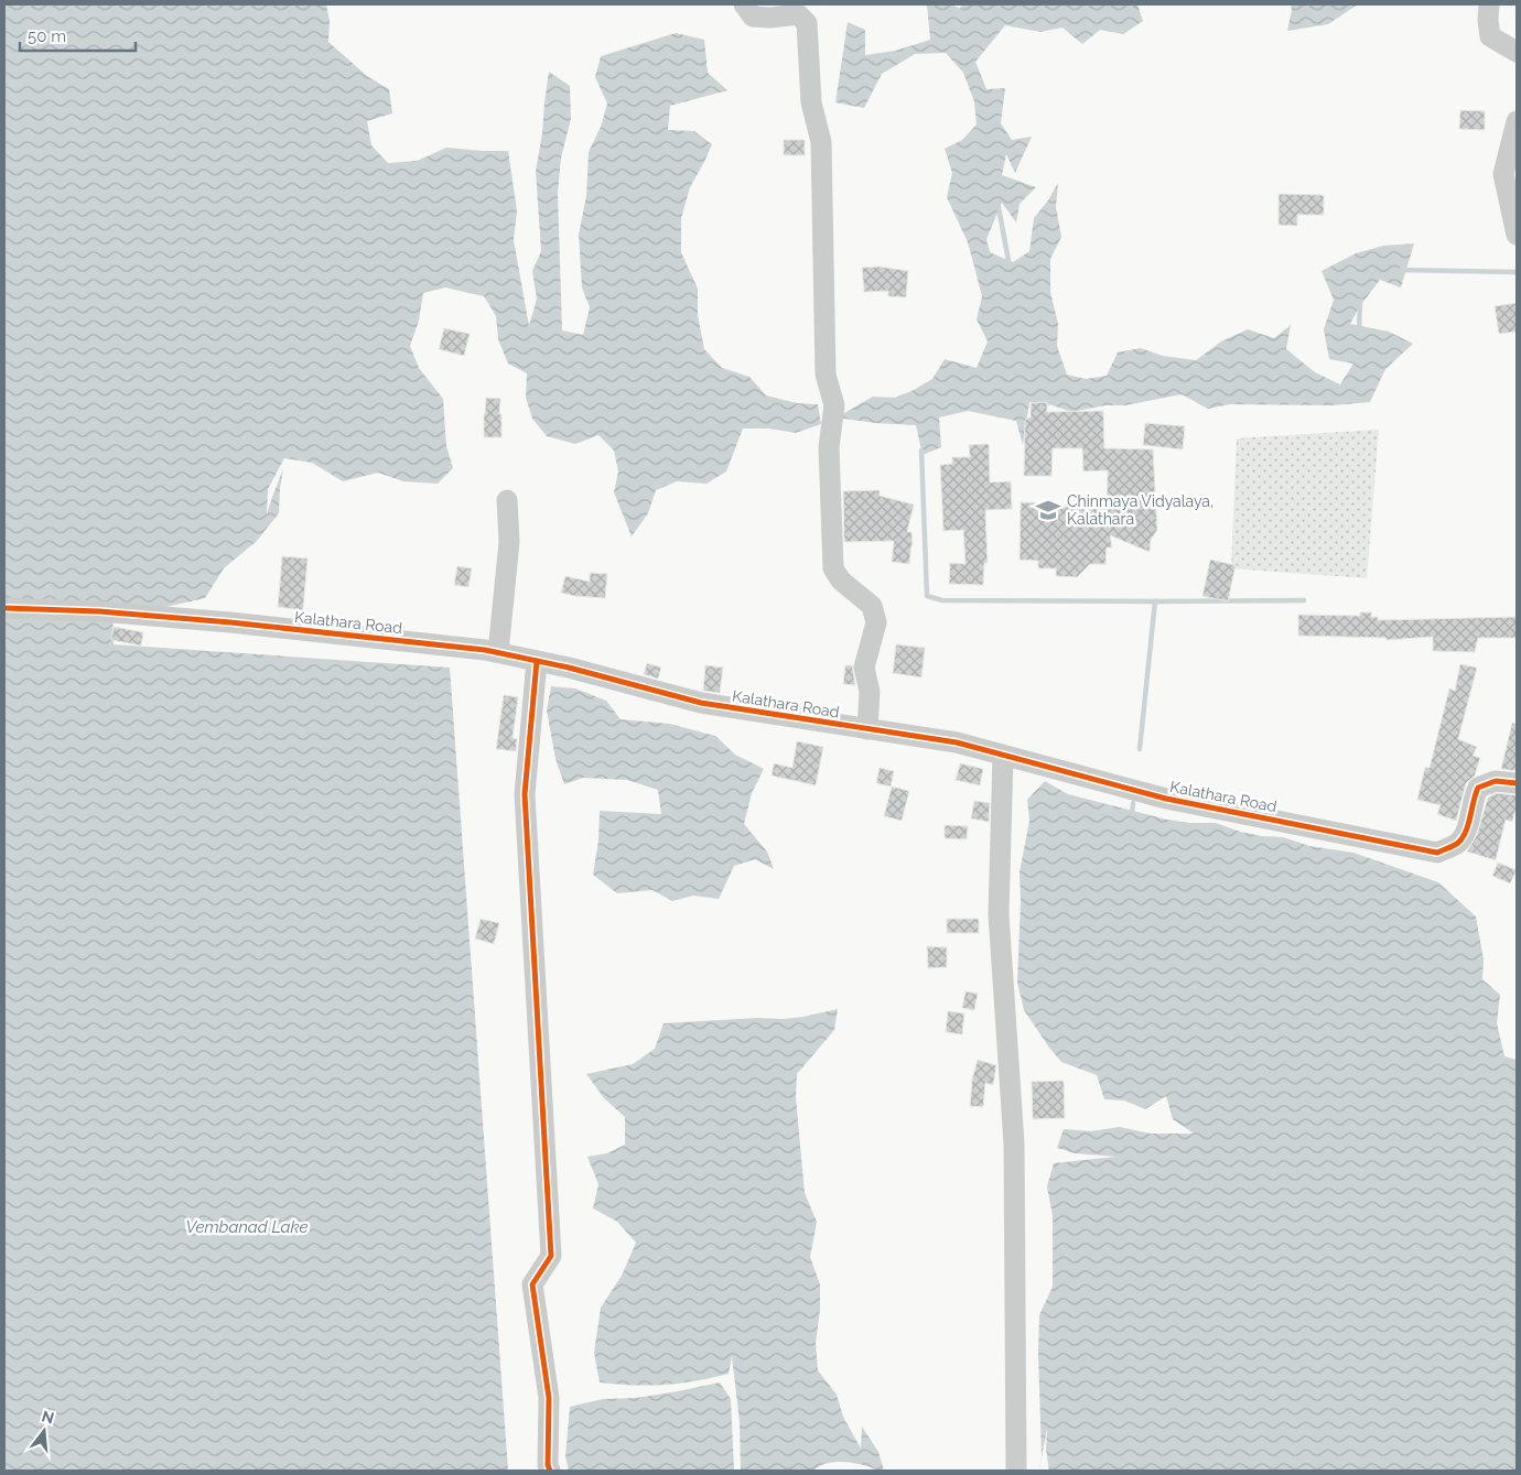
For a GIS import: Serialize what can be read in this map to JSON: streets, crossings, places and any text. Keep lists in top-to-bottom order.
{
  "streets": {
    "street": ["Kalathara Road"]
  },
  "water": ["Vembanad Lake"],
  "places": {
    "school or university": ["Chinmaya Vidyalaya, Kalathara"]
  },
  "scale_bar": "50 m",
  "north": "top"
}
